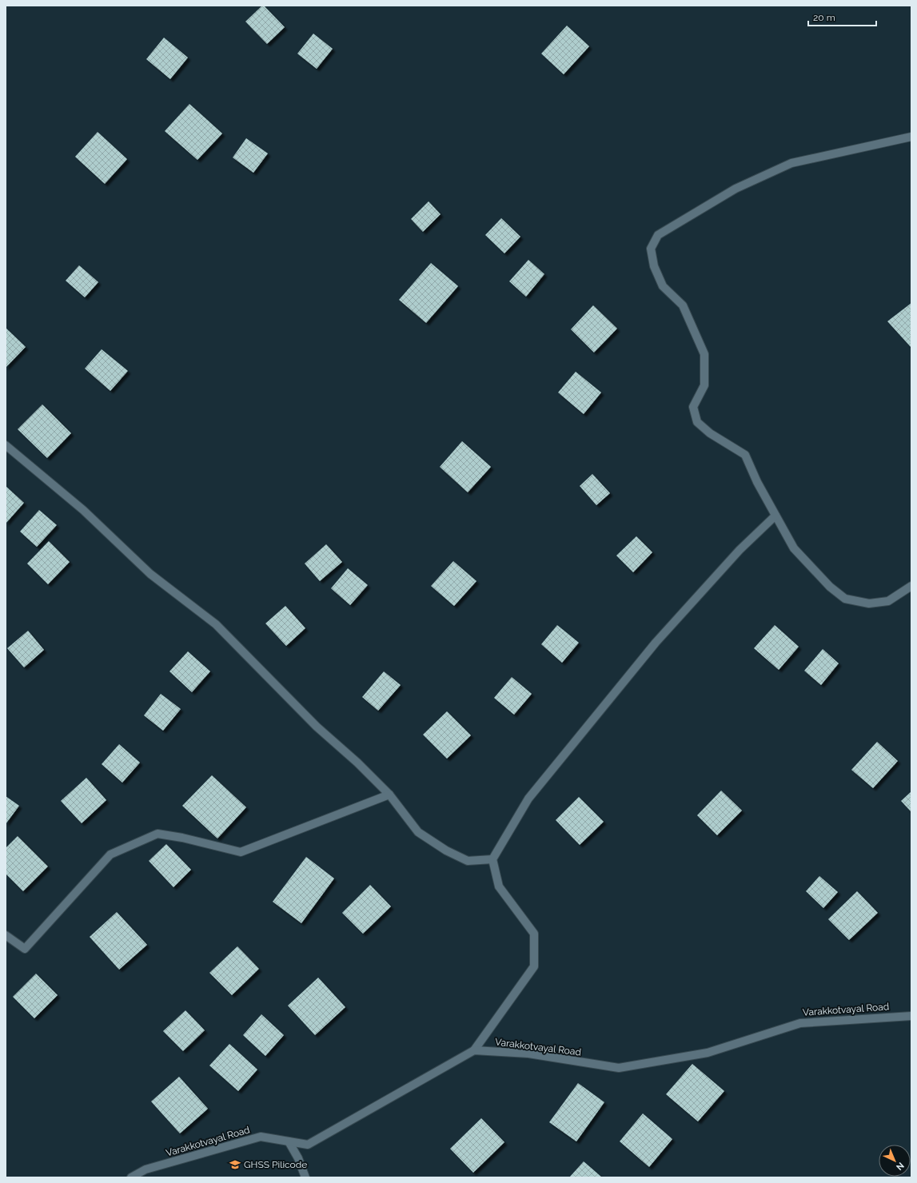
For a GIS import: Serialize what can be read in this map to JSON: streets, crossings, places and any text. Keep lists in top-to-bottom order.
{
  "streets": {
    "street": ["Varakkotvayal Road"]
  },
  "places": {
    "school or university": ["GHSS Pilicode"]
  },
  "scale_bar": "20 m",
  "north": "bottom right"
}
